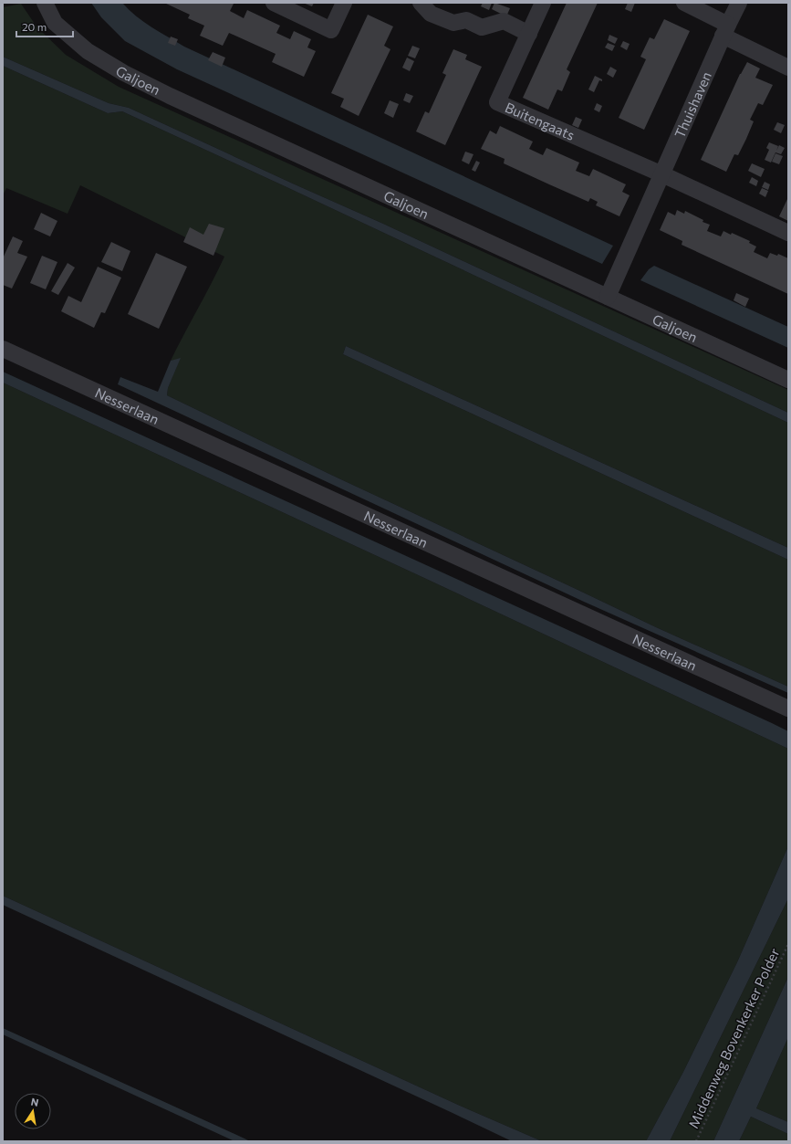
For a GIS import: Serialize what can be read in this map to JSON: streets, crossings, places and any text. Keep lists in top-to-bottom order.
{
  "streets": {
    "street": [
      "Galjoen",
      "Thuishaven",
      "Buitengaats",
      "Nesserlaan"
    ],
    "path": ["Middenweg Bovenkerker Polder"]
  },
  "crossings": [
    ["Galjoen", "Thuishaven"],
    ["Thuishaven", "Buitengaats"]
  ],
  "scale_bar": "20 m",
  "north": "top"
}
